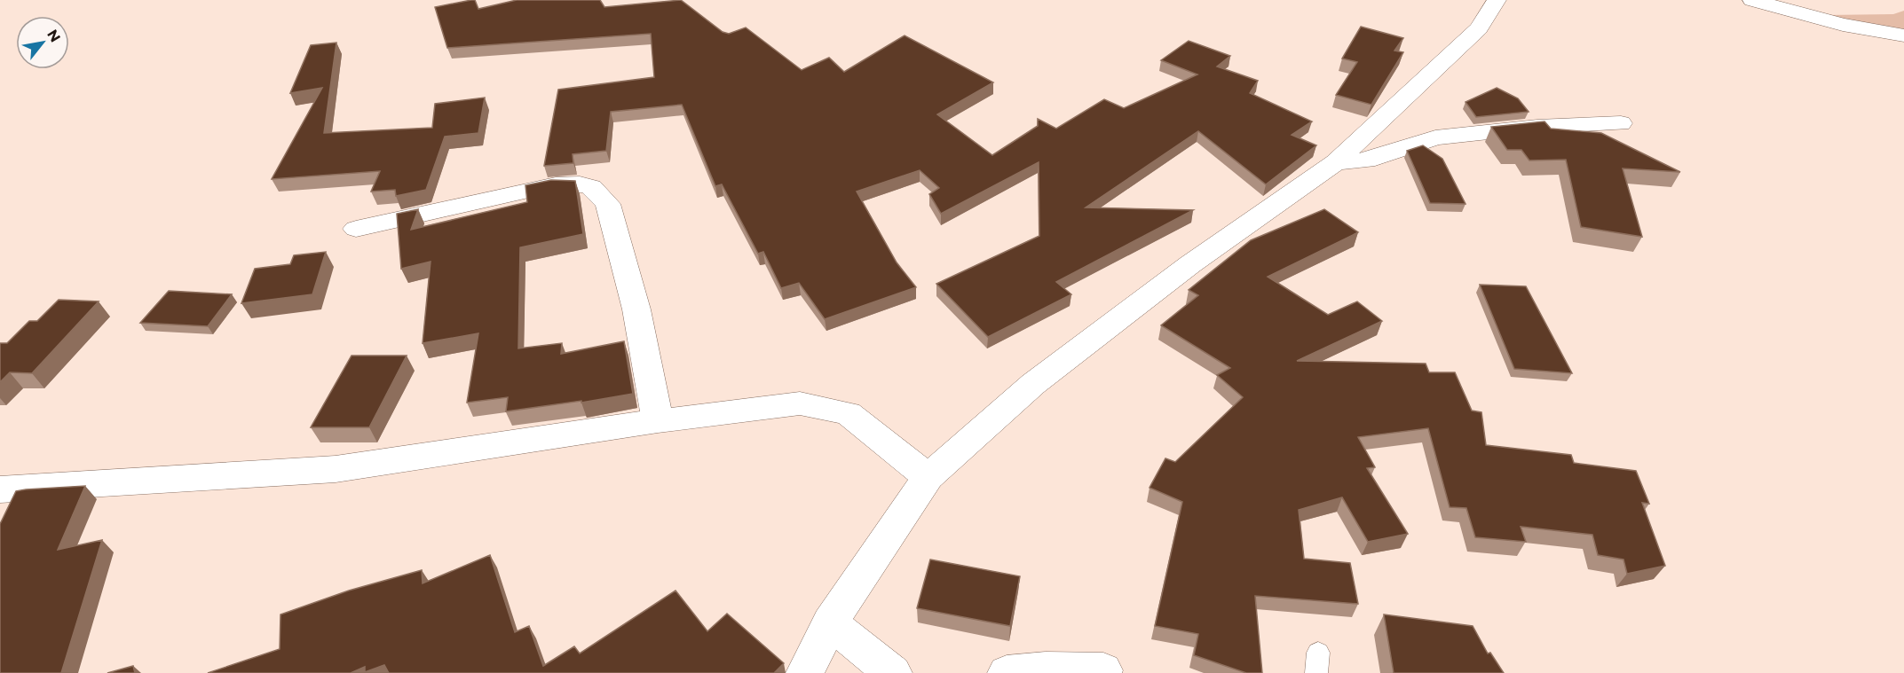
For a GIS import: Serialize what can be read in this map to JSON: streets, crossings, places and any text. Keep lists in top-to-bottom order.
{
  "north": "top right"
}
